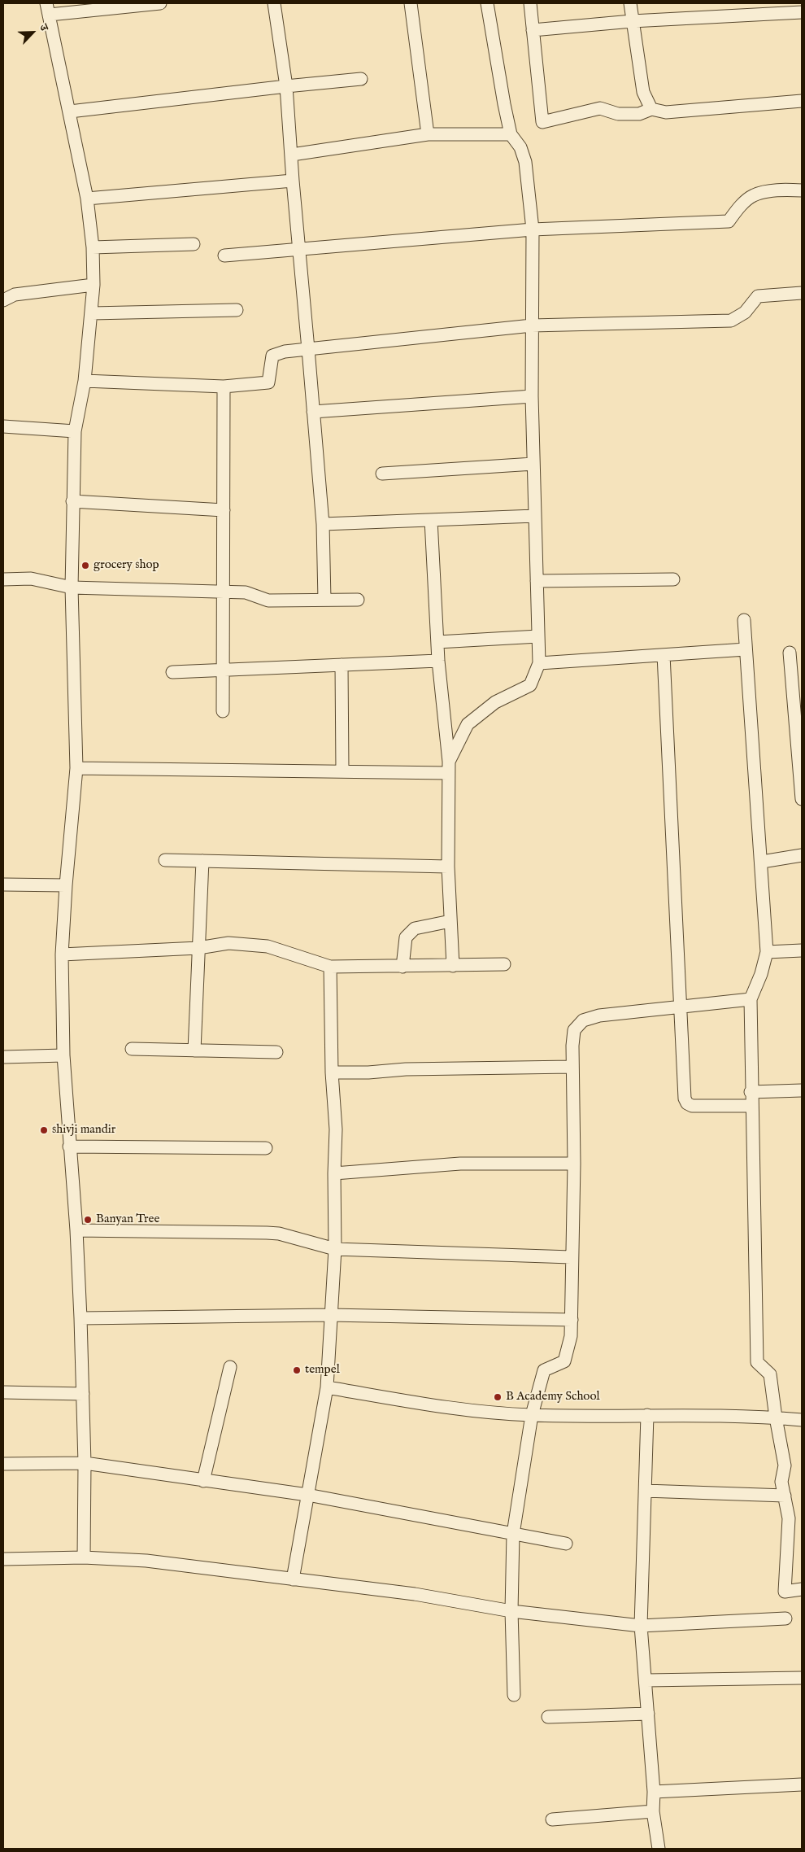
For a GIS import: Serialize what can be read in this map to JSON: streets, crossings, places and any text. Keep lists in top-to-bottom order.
{
  "places": [
    "grocery shop",
    "shivji mandir",
    "Banyan Tree",
    "tempel",
    "B Academy School"
  ],
  "north": "top right"
}
